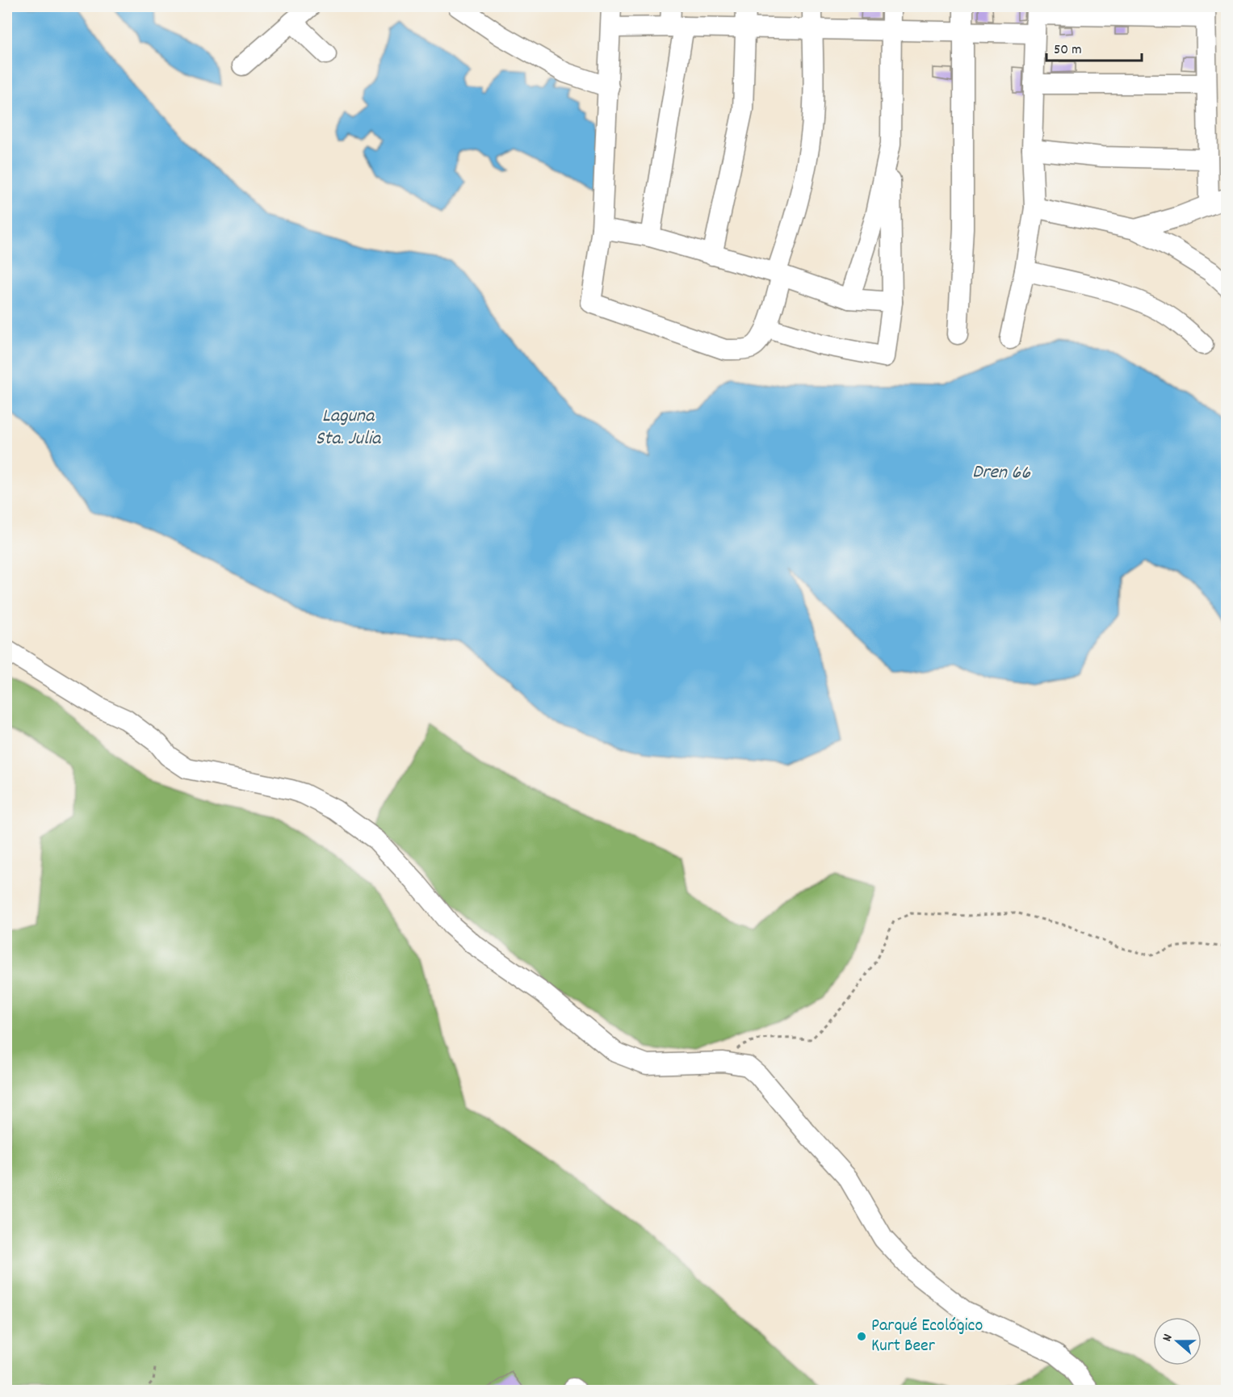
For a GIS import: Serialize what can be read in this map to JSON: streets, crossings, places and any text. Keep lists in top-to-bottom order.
{
  "water": ["Laguna Sta. Julia", "Dren 66"],
  "places": ["Parqué Ecológico Kurt Beer"],
  "scale_bar": "50 m",
  "north": "left"
}
